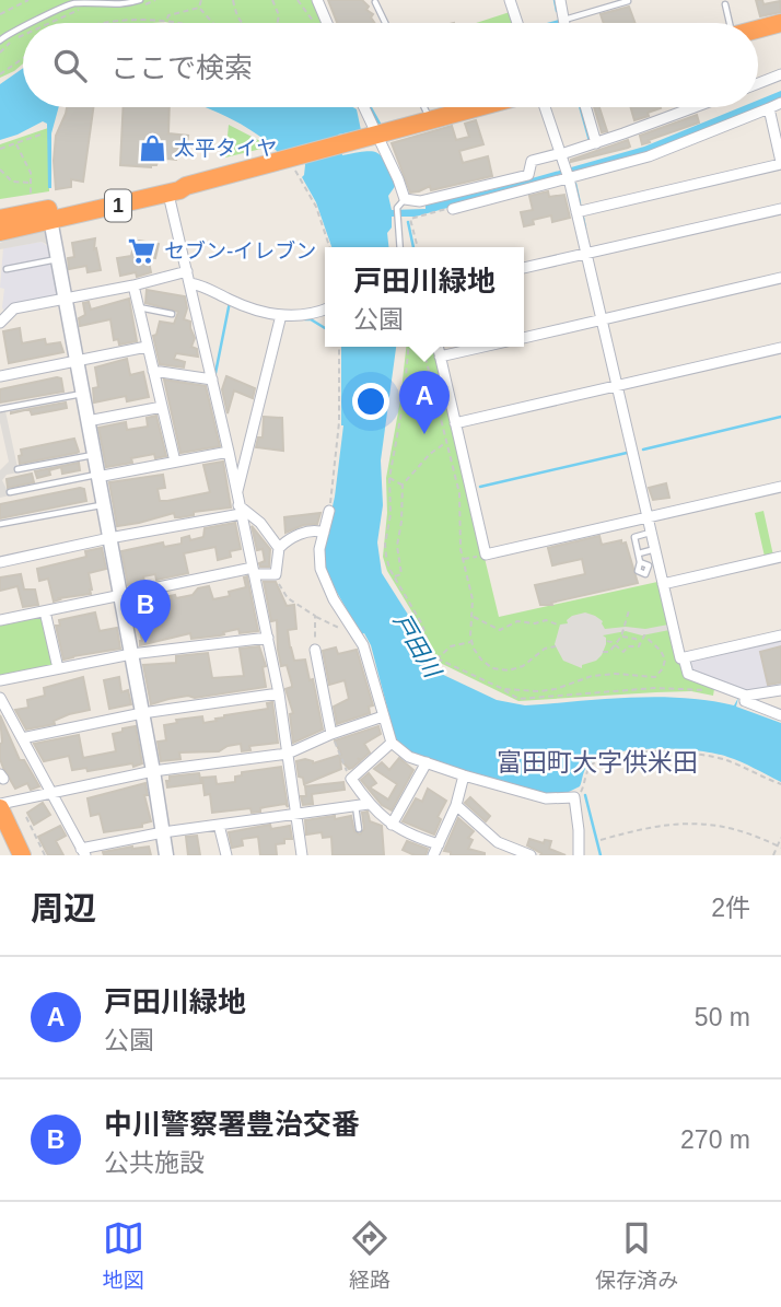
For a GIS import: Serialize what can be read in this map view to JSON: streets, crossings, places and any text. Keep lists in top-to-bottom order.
{
  "streets": {
    "highway": ["1"]
  },
  "districts": ["富田町大字供米田"],
  "water": ["戸田川"],
  "places": {
    "shop": ["太平タイヤ"],
    "supermarket": ["セブン-イレブン"]
  },
  "page": {
    "search": "ここで検索",
    "popup": ["戸田川緑地", "公園"],
    "pins": ["A", "B"],
    "heading": ["周辺", "2件"],
    "list": [
      {
        "mark": "A",
        "name": "戸田川緑地",
        "note": "公園",
        "value": "50 m"
      },
      {
        "mark": "B",
        "name": "中川警察署豊治交番",
        "note": "公共施設",
        "value": "270 m"
      }
    ],
    "nav": ["地図", "経路", "保存済み"]
  }
}
